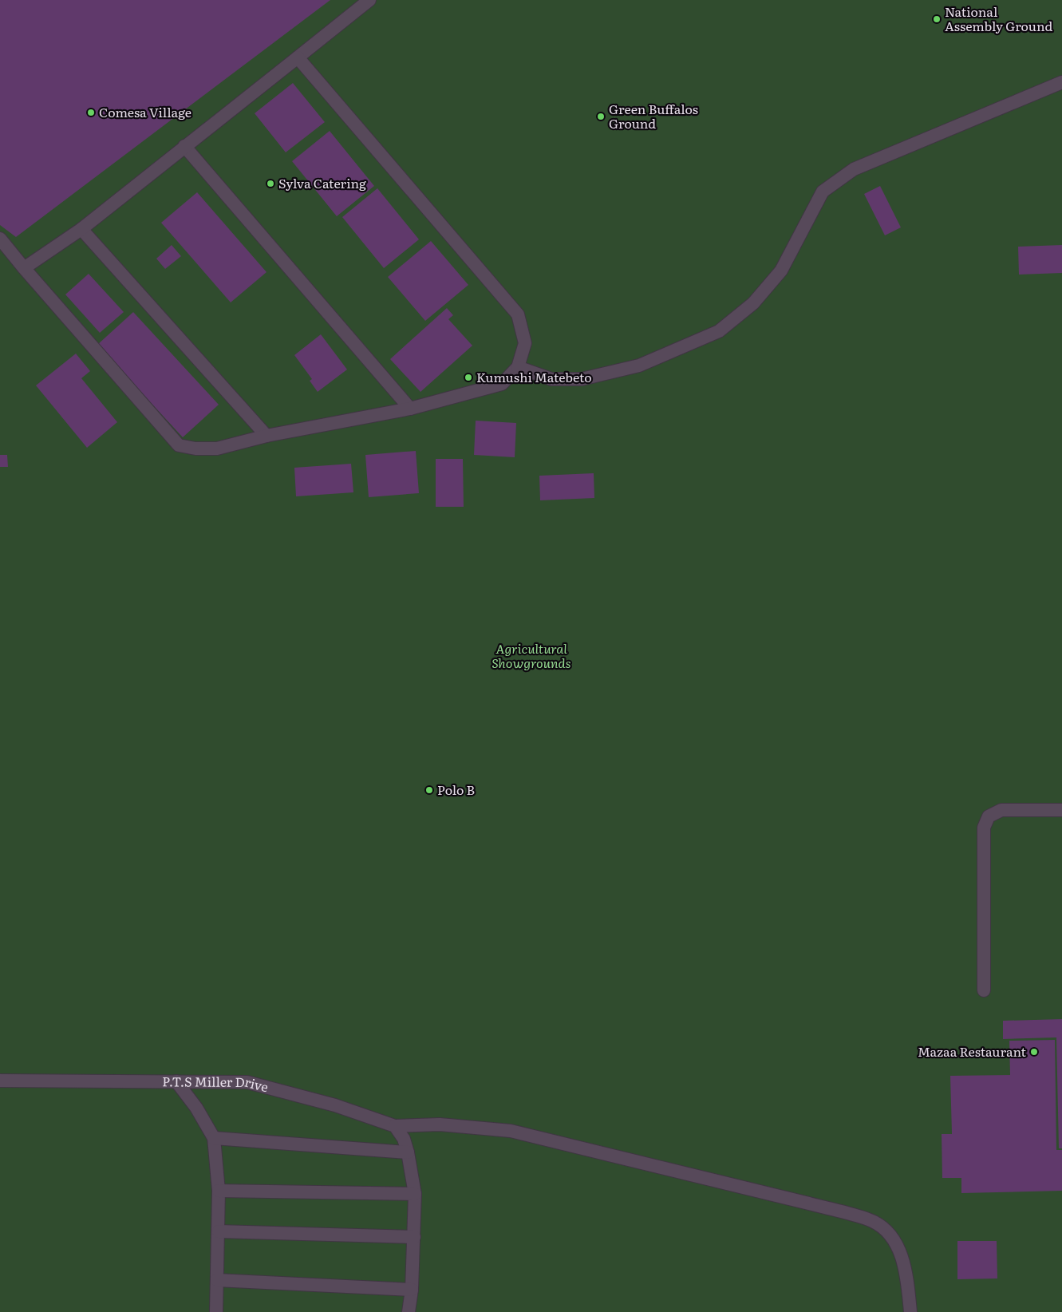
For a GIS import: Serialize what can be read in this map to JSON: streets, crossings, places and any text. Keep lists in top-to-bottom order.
{
  "streets": {
    "lane": ["P.T.S Miller Drive"]
  },
  "parks": ["Agricultural Showgrounds"],
  "places": [
    "National Assembly Ground",
    "Comesa Village",
    "Green Buffalos Ground",
    "Sylva Catering",
    "Kumushi Matebeto",
    "Polo B",
    "Mazaa Restaurant"
  ]
}
